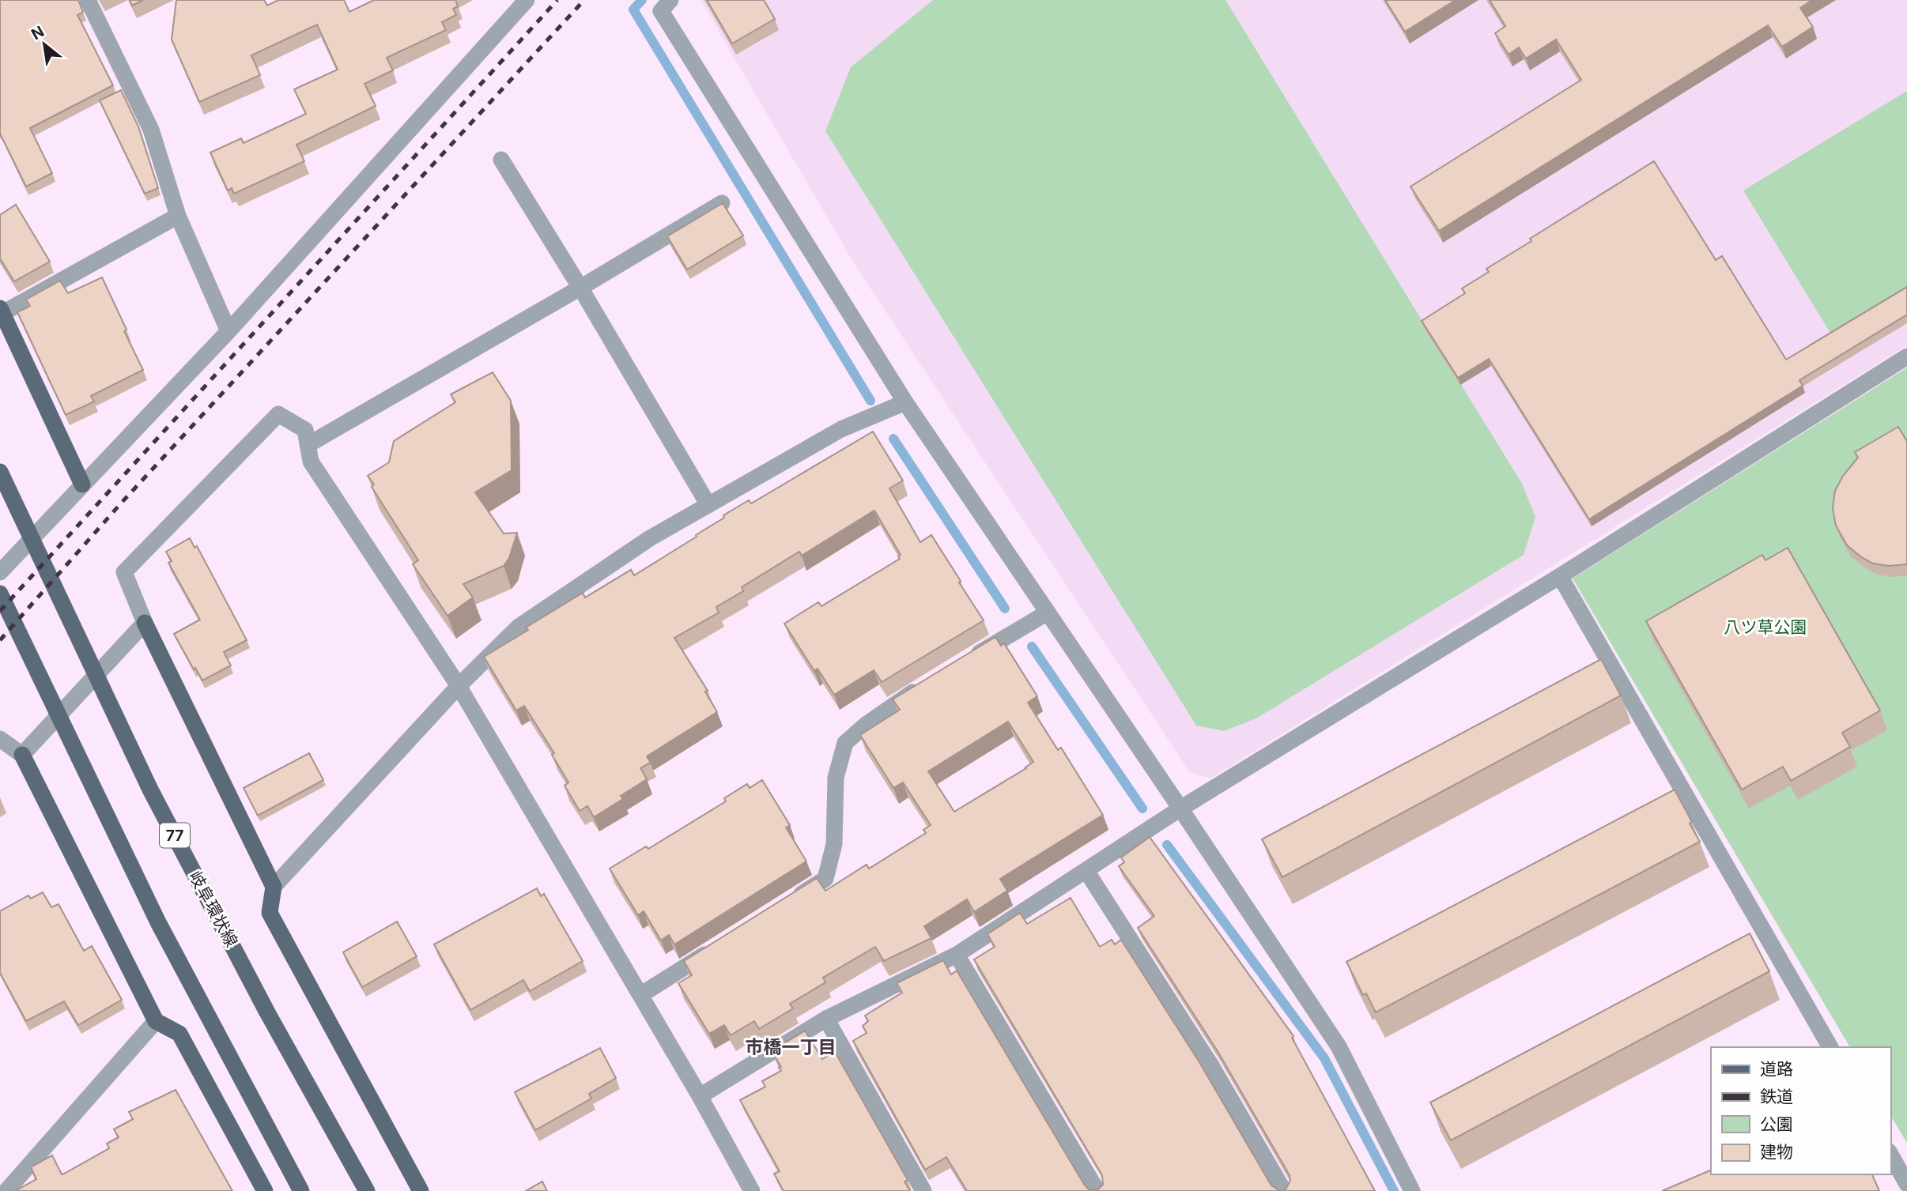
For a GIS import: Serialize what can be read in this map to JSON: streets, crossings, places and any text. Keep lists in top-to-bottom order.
{
  "streets": {
    "main road": ["77", "岐阜環状線"]
  },
  "districts": ["市橋一丁目"],
  "parks": ["八ツ草公園"],
  "legend": [
    "道路",
    "鉄道",
    "公園",
    "建物"
  ],
  "north": "top left"
}
